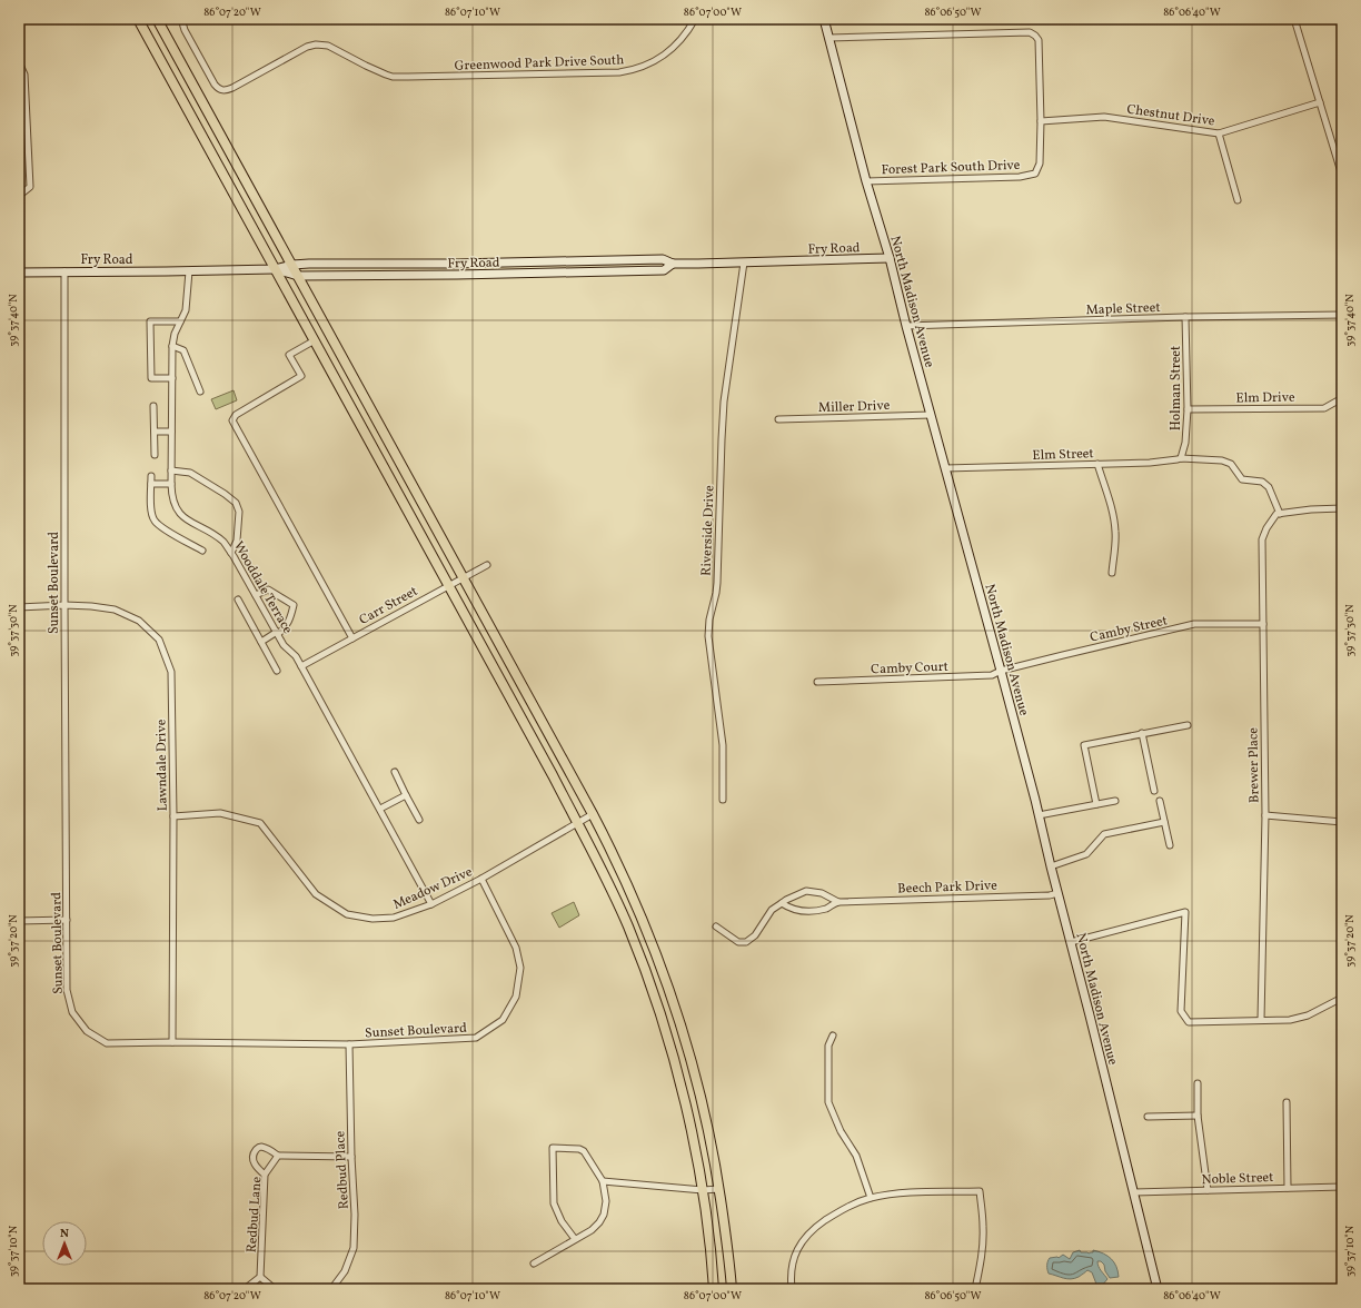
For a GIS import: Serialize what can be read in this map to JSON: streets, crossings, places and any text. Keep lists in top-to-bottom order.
{
  "streets": {
    "main road": ["Fry Road", "North Madison Avenue"],
    "street": [
      "Greenwood Park Drive South",
      "Chestnut Drive",
      "Forest Park South Drive",
      "Maple Street",
      "Holman Street",
      "Elm Drive",
      "Miller Drive",
      "Elm Street",
      "Riverside Drive",
      "Sunset Boulevard",
      "Wooddale Terrace",
      "Carr Street",
      "Camby Street",
      "Camby Court",
      "Lawndale Drive",
      "Brewer Place",
      "Beech Park Drive",
      "Meadow Drive",
      "Redbud Place",
      "Noble Street",
      "Redbud Lane"
    ]
  },
  "crossings": [
    ["Chestnut Drive", "Forest Park South Drive"],
    ["Forest Park South Drive", "North Madison Avenue"],
    ["Fry Road", "North Madison Avenue"],
    ["Fry Road", "Riverside Drive"],
    ["Fry Road", "Sunset Boulevard"],
    ["Fry Road", "Wooddale Terrace"],
    ["North Madison Avenue", "Maple Street"],
    ["North Madison Avenue", "Miller Drive"],
    ["North Madison Avenue", "Elm Street"],
    ["North Madison Avenue", "Camby Street"],
    ["North Madison Avenue", "Camby Court"],
    ["North Madison Avenue", "Beech Park Drive"],
    ["North Madison Avenue", "Noble Street"],
    ["Maple Street", "Holman Street"],
    ["Holman Street", "Elm Drive"],
    ["Holman Street", "Elm Street"],
    ["Elm Street", "Brewer Place"],
    ["Sunset Boulevard", "Lawndale Drive"],
    ["Sunset Boulevard", "Meadow Drive"],
    ["Sunset Boulevard", "Redbud Place"],
    ["Wooddale Terrace", "Carr Street"],
    ["Wooddale Terrace", "Meadow Drive"],
    ["Camby Street", "Camby Court"],
    ["Camby Street", "Brewer Place"],
    ["Lawndale Drive", "Meadow Drive"]
  ],
  "north": "top",
  "coordinates": [
    "86°07'20\"W",
    "86°07'10\"W",
    "86°07'00\"W",
    "86°06'50\"W",
    "86°06'40\"W",
    "39°37'40\"N",
    "39°37'30\"N",
    "39°37'20\"N",
    "39°37'10\"N"
  ]
}
